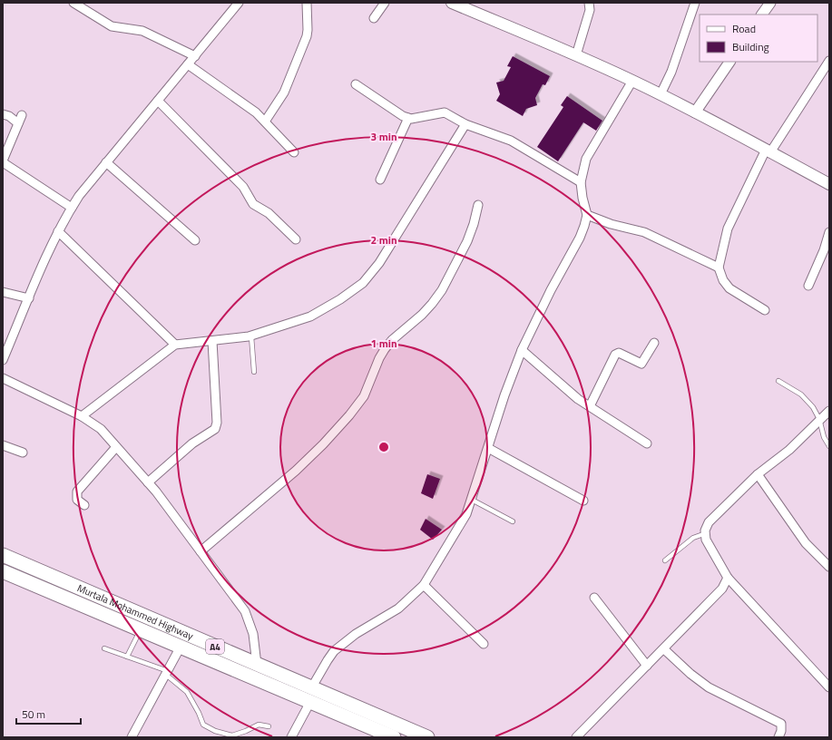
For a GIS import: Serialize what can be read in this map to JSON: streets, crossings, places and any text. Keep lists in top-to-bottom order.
{
  "streets": {
    "highway": ["Murtala Mohammed Highway", "A4"]
  },
  "legend": ["Road", "Building"],
  "scale_bar": "50 m",
  "rings": ["3 min", "2 min", "1 min"]
}
